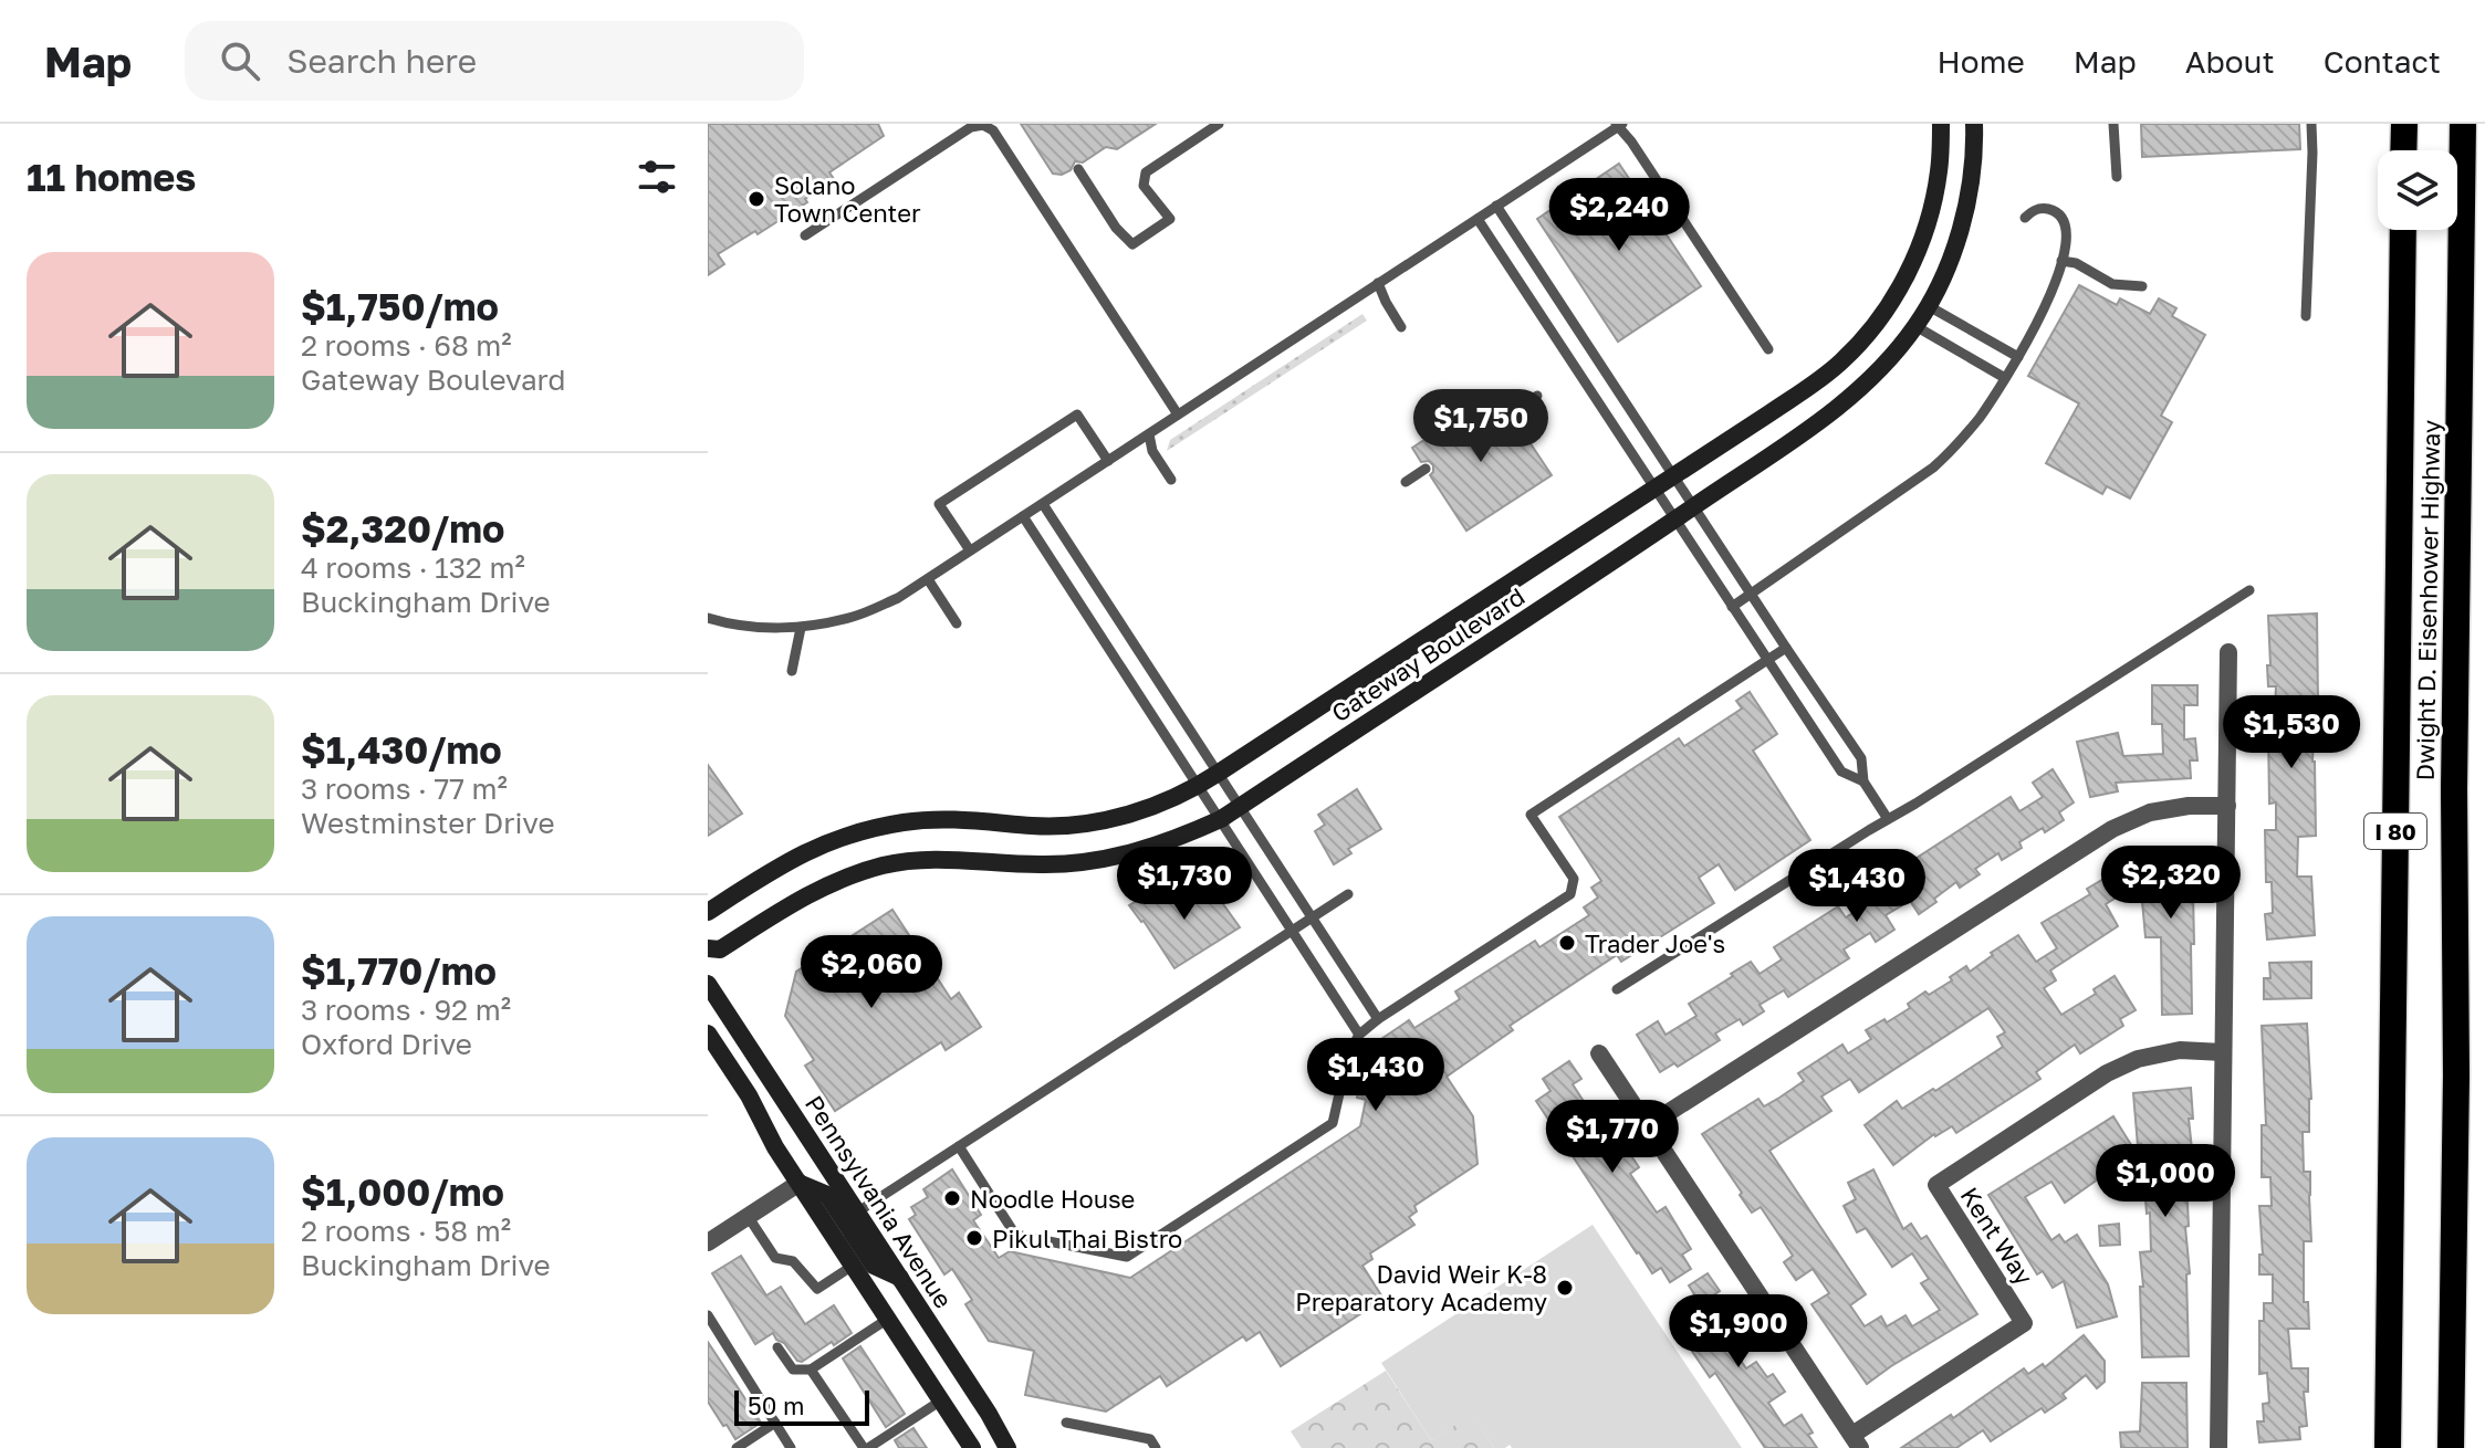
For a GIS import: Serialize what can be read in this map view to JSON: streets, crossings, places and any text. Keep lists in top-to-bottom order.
{
  "streets": {
    "highway": ["Dwight D. Eisenhower Highway", "I 80"],
    "street": ["Gateway Boulevard", "Pennsylvania Avenue", "Kent Way"]
  },
  "places": [
    "Solano Town Center",
    "Trader Joe's",
    "Noodle House",
    "Pikul Thai Bistro",
    "David Weir K-8 Preparatory Academy"
  ],
  "scale_bar": "50 m",
  "page": {
    "header": "Map",
    "search": "Search here",
    "nav": [
      "Home",
      "Map",
      "About",
      "Contact"
    ],
    "heading": "11 homes",
    "price": [
      "$2,240",
      "$1,750",
      "$1,530",
      "$2,320",
      "$1,730",
      "$1,430",
      "$2,060",
      "$1,430",
      "$1,770",
      "$1,000",
      "$1,900"
    ],
    "list": [
      {
        "name": "$1,750/mo",
        "note": "2 rooms · 68 m² · Gateway Boulevard"
      },
      {
        "name": "$2,320/mo",
        "note": "4 rooms · 132 m² · Buckingham Drive"
      },
      {
        "name": "$1,430/mo",
        "note": "3 rooms · 77 m² · Westminster Drive"
      },
      {
        "name": "$1,770/mo",
        "note": "3 rooms · 92 m² · Oxford Drive"
      },
      {
        "name": "$1,000/mo",
        "note": "2 rooms · 58 m² · Buckingham Drive"
      }
    ],
    "scale": "50 m"
  }
}
